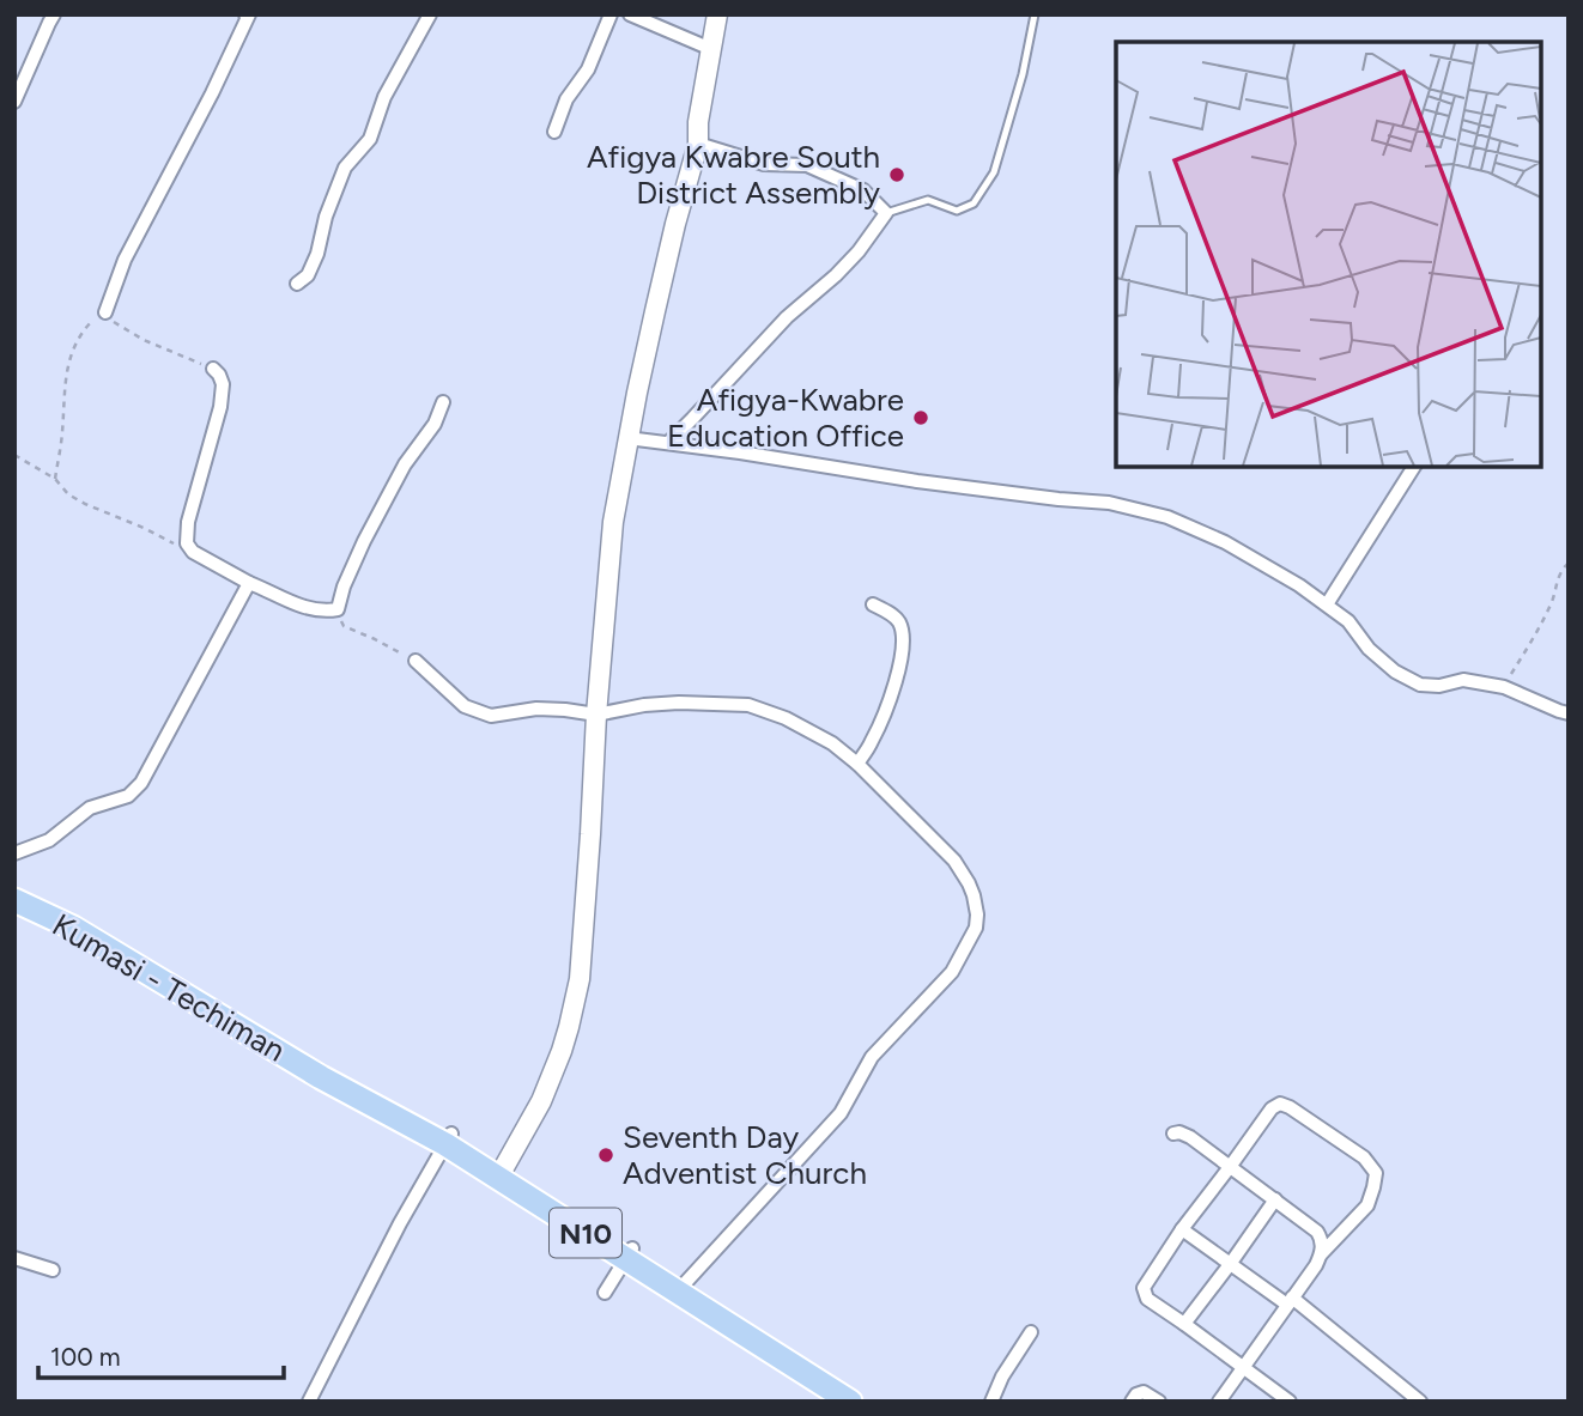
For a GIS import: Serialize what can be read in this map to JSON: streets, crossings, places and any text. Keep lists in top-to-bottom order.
{
  "streets": {
    "highway": ["Kumasi - Techiman", "N10"]
  },
  "places": ["Afigya Kwabre South District Assembly", "Afigya-Kwabre Education Office", "Seventh Day Adventist Church"],
  "scale_bar": "100 m"
}
